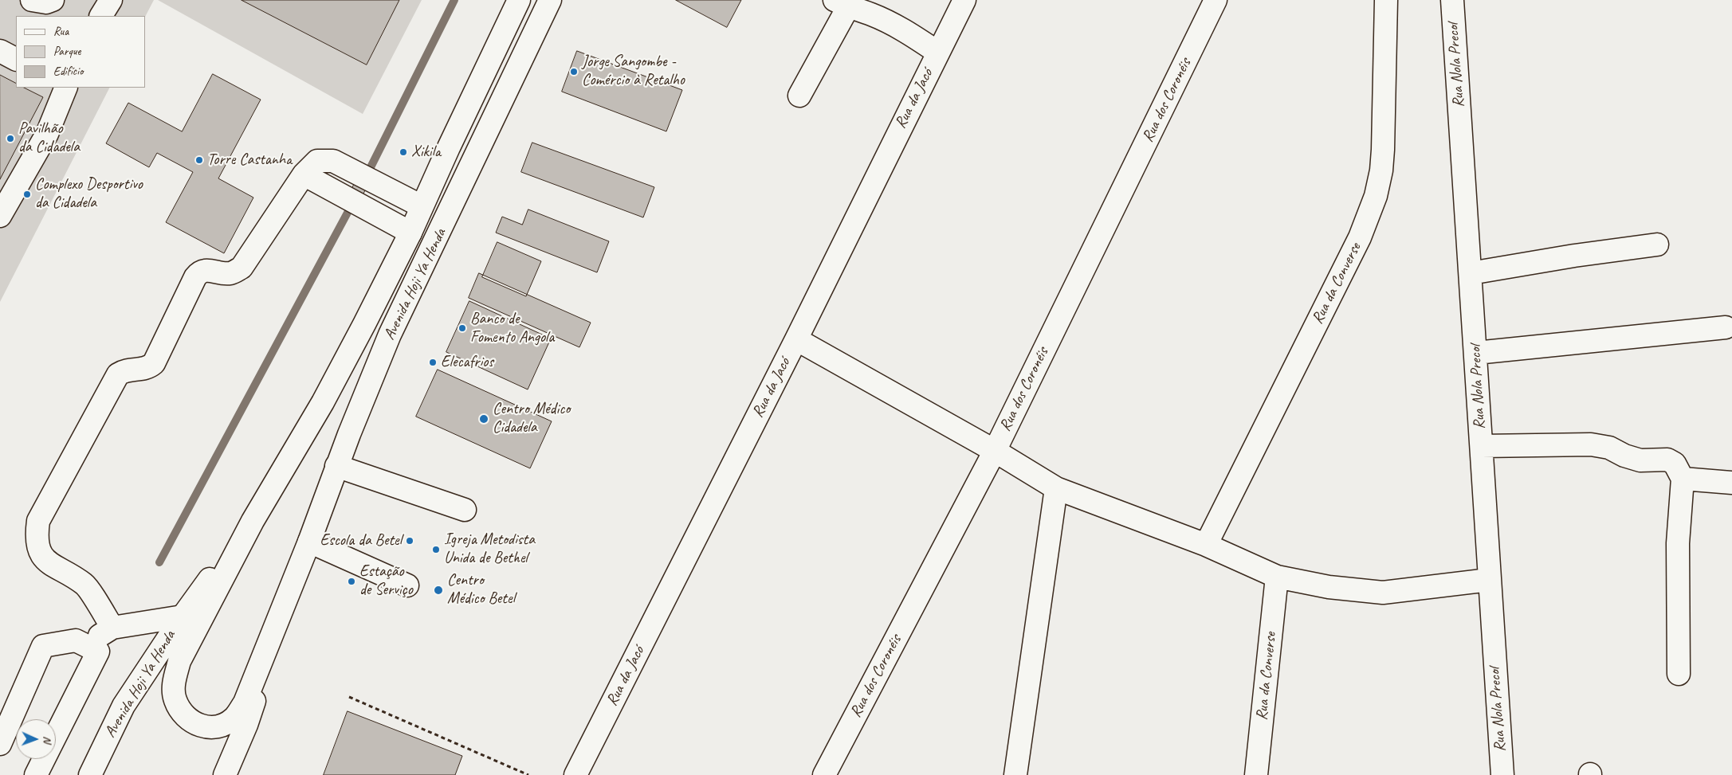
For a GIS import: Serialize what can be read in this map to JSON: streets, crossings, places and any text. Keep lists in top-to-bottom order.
{
  "streets": {
    "street": [
      "Rua Nola Precol",
      "Rua da Jacó",
      "Rua dos Coronéis",
      "Rua da Converse",
      "Avenida Hoji Ya Henda"
    ]
  },
  "places": [
    "Jorge Sangombe - Comércio à Retalho",
    "Pavilhão da Cidadela",
    "Xikila",
    "Torre Castanha",
    "Complexo Desportivo da Cidadela",
    "Banco de Fomento Angola",
    "Elecafrios",
    "Centro Médico Cidadela",
    "Escola da Betel",
    "Igreja Metodista Unida de Bethel",
    "Estação de Serviço",
    "Centro Médico Betel"
  ],
  "legend": ["Rua", "Parque", "Edifício"],
  "north": "right"
}
